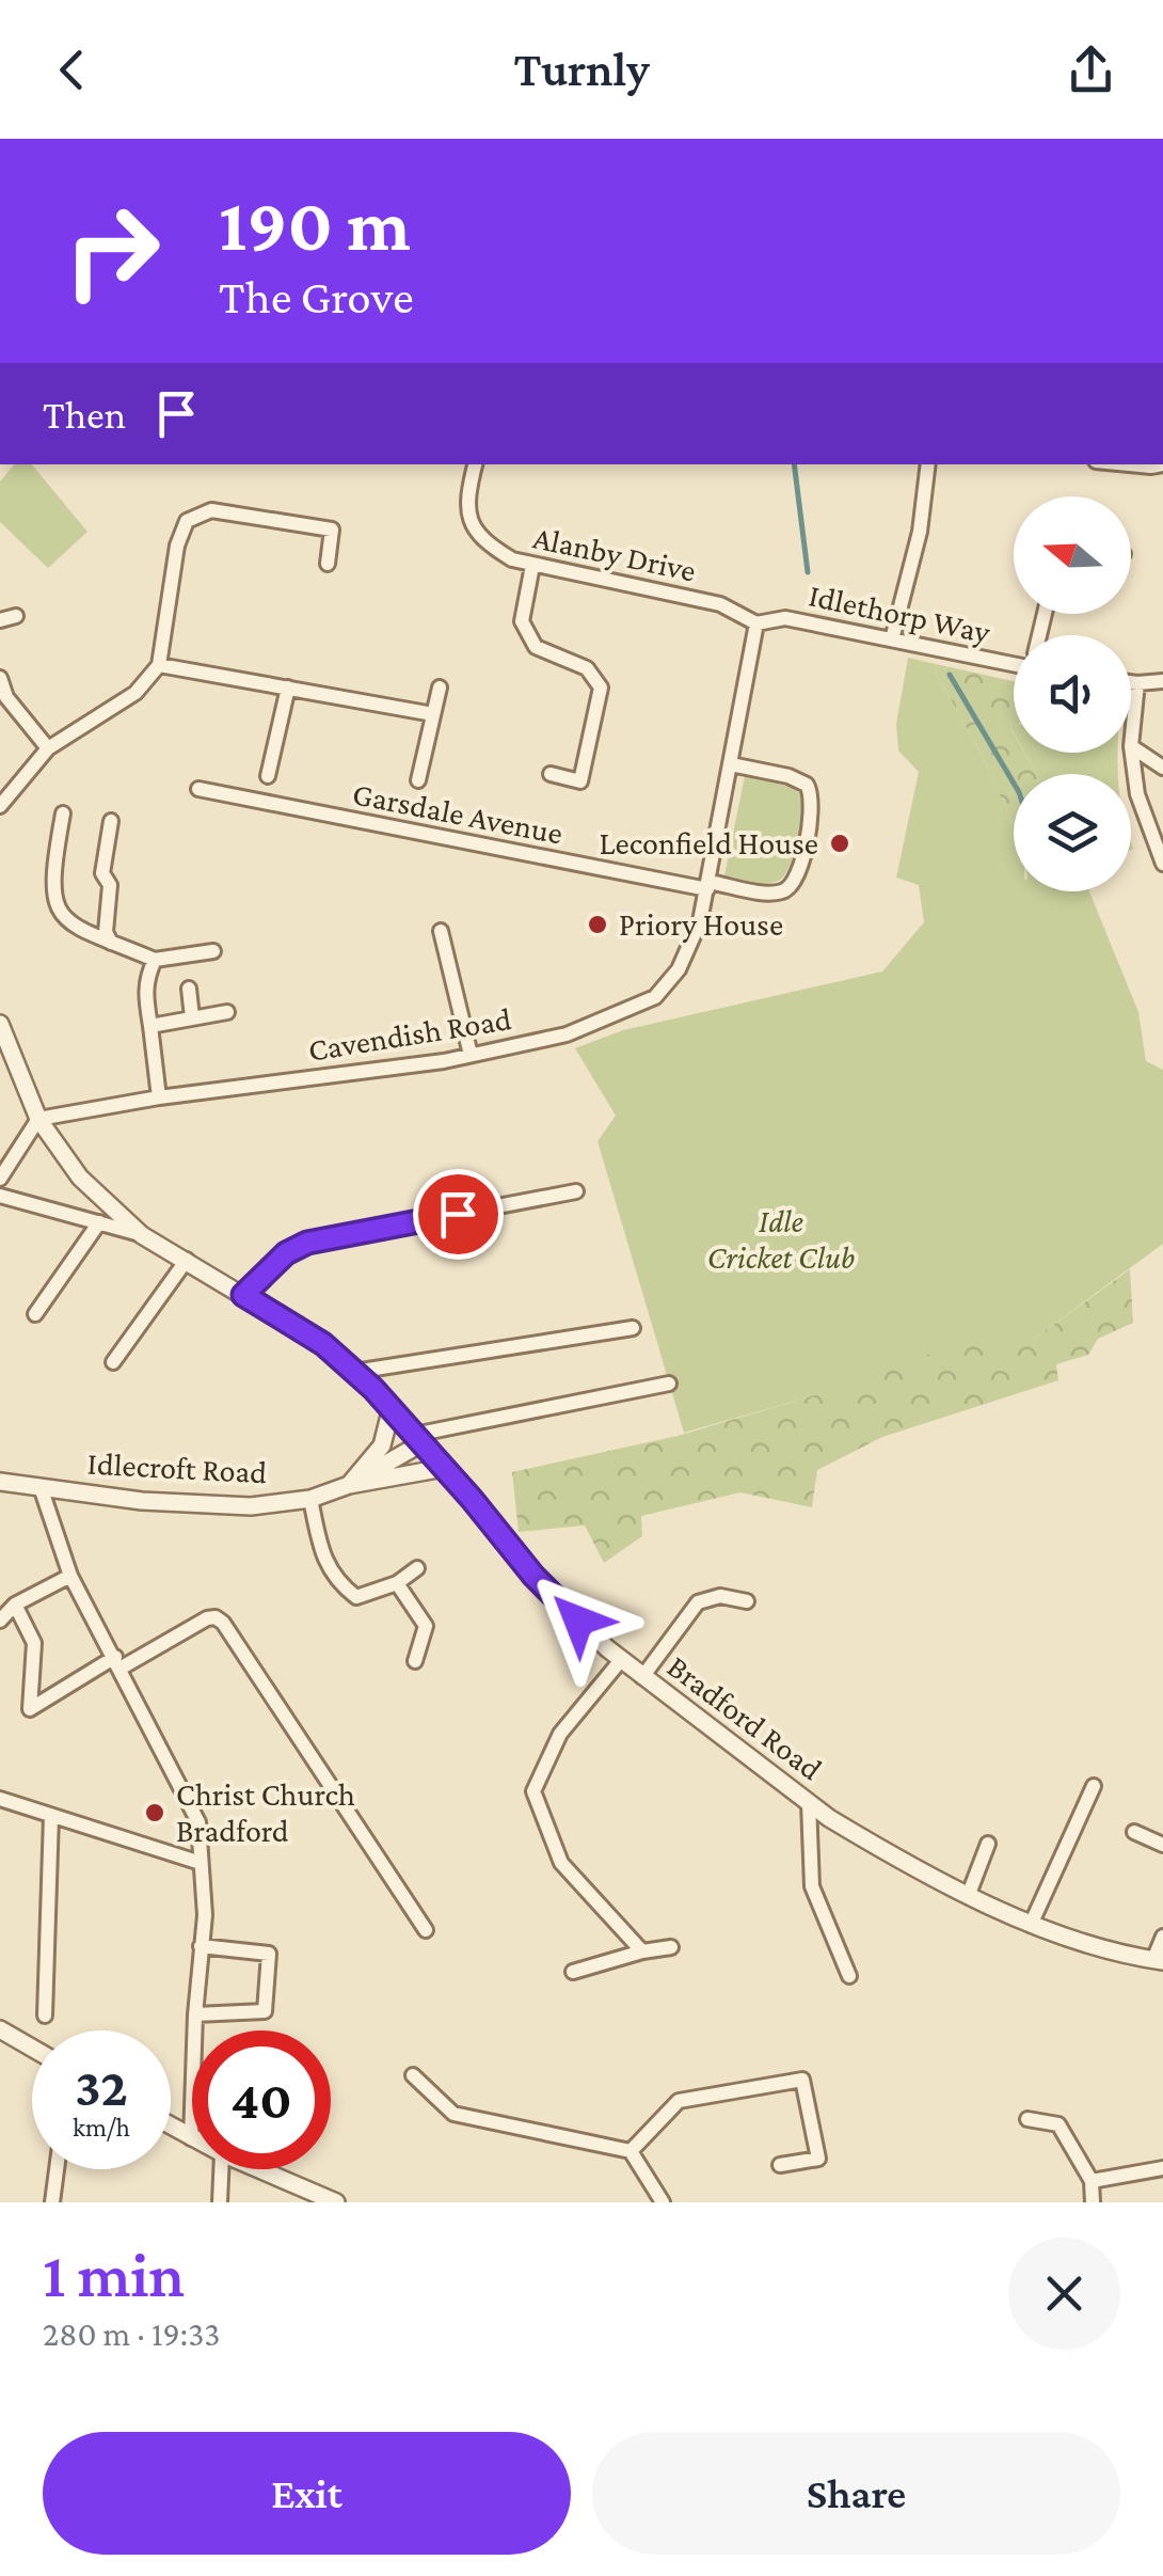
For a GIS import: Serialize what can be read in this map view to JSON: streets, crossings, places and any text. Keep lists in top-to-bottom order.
{
  "streets": {
    "street": [
      "Alanby Drive",
      "Idlethorp Way",
      "Garsdale Avenue",
      "Cavendish Road",
      "Idlecroft Road",
      "Bradford Road"
    ]
  },
  "crossings": [
    ["Alanby Drive", "Idlethorp Way"],
    ["Alanby Drive", "Cavendish Road"],
    ["Idlethorp Way", "Cavendish Road"],
    ["Garsdale Avenue", "Cavendish Road"],
    ["Idlecroft Road", "Bradford Road"]
  ],
  "parks": ["Idle Cricket Club"],
  "places": ["Leconfield House", "Priory House", "Christ Church Bradford"],
  "north": "left",
  "page": {
    "header": "Turnly",
    "turn": ["190 m", "The Grove"],
    "then": "Then",
    "speed": "32 km/h",
    "limit": "40",
    "heading": ["1 min", "280 m · 19:33"],
    "buttons": ["Exit", "Share"]
  }
}
